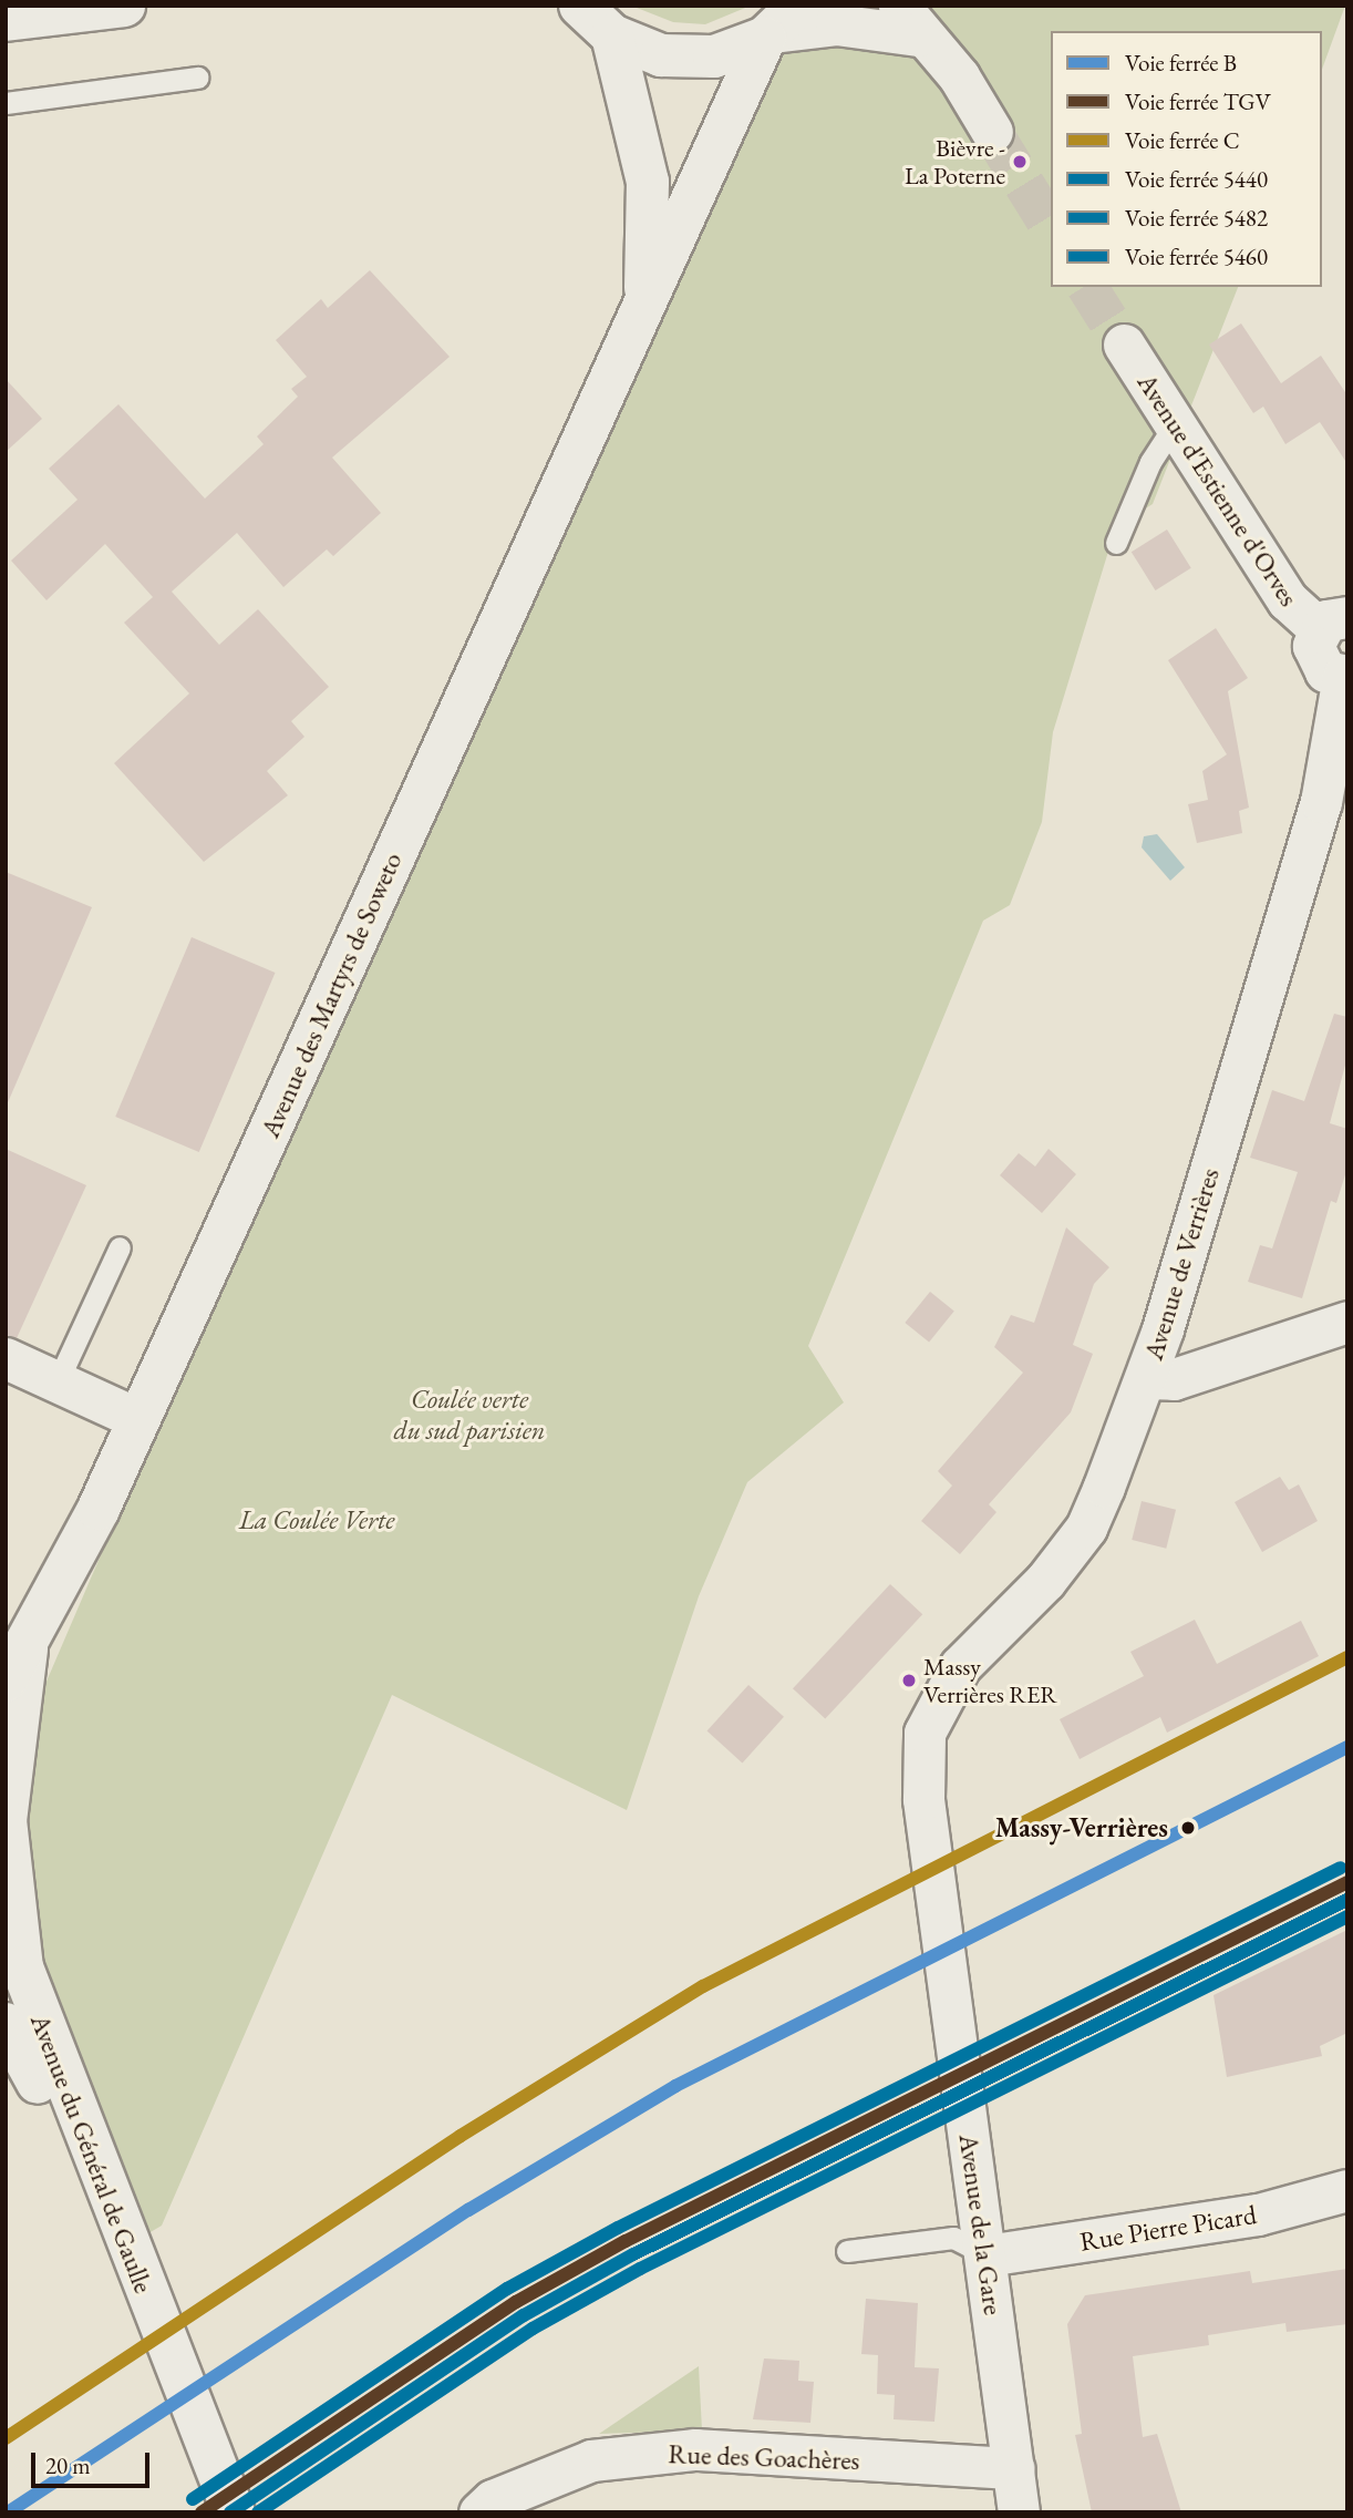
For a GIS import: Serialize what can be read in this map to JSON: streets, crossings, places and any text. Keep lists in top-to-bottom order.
{
  "streets": {
    "main road": ["Avenue des Martyrs de Soweto", "Avenue du Général de Gaulle"],
    "street": [
      "Avenue d'Estienne d'Orves",
      "Avenue de Verrières",
      "Avenue de la Gare",
      "Rue Pierre Picard",
      "Rue des Goachères"
    ]
  },
  "crossings": [
    ["Avenue des Martyrs de Soweto", "Avenue du Général de Gaulle"],
    ["Avenue de Verrières", "Avenue de la Gare"],
    ["Avenue de la Gare", "Rue Pierre Picard"],
    ["Avenue de la Gare", "Rue des Goachères"]
  ],
  "parks": ["Coulée verte du sud parisien", "La Coulée Verte"],
  "places": ["Bièvre - La Poterne", "Massy Verrières RER", "Massy-Verrières"],
  "lines": [
    "rail line C",
    "rail line B",
    "rail line 5482",
    "rail line TGV",
    "rail line 5440",
    "rail line 5460"
  ],
  "legend": [
    "Voie ferrée B",
    "Voie ferrée TGV",
    "Voie ferrée C",
    "Voie ferrée 5440",
    "Voie ferrée 5482",
    "Voie ferrée 5460"
  ],
  "scale_bar": "20 m"
}
